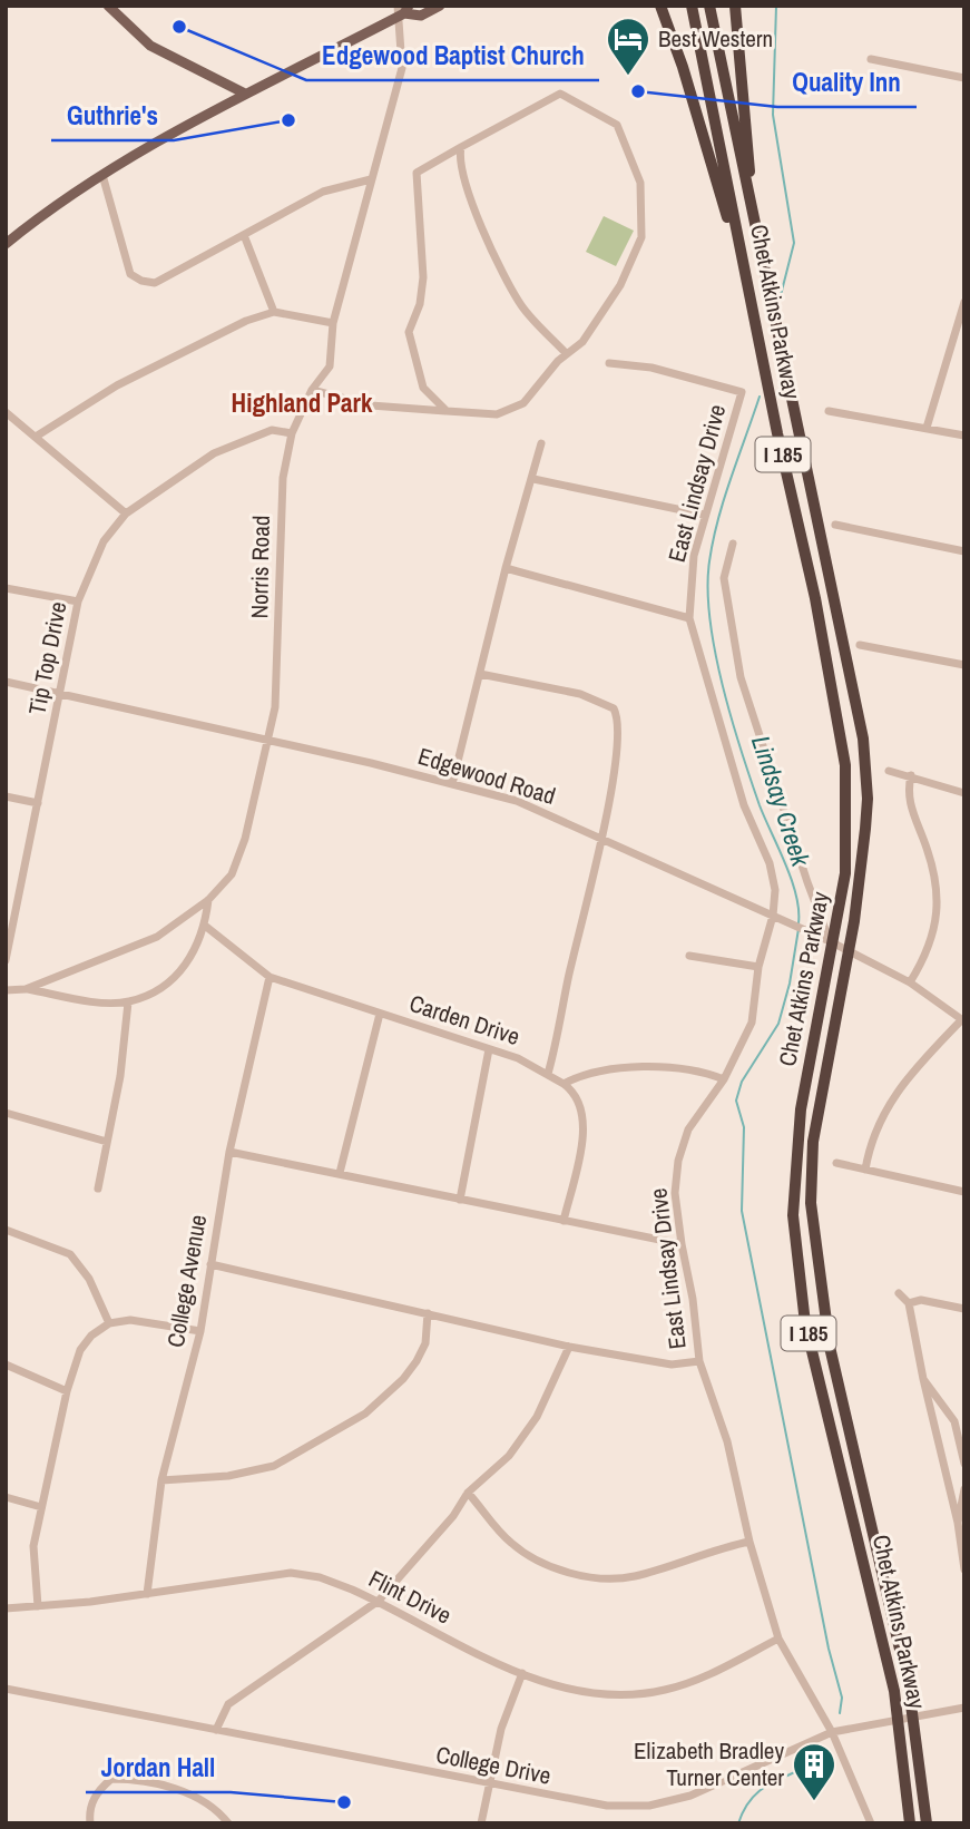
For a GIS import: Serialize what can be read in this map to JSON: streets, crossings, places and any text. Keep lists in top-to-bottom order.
{
  "streets": {
    "highway": ["Chet Atkins Parkway", "I 185"],
    "street": [
      "East Lindsay Drive",
      "Norris Road",
      "Tip Top Drive",
      "Edgewood Road",
      "Carden Drive",
      "College Avenue",
      "Flint Drive",
      "College Drive"
    ]
  },
  "crossings": [
    ["East Lindsay Drive", "Edgewood Road"],
    ["East Lindsay Drive", "Flint Drive"],
    ["East Lindsay Drive", "College Drive"],
    ["Norris Road", "Tip Top Drive"],
    ["Norris Road", "Edgewood Road"],
    ["Tip Top Drive", "Edgewood Road"],
    ["Carden Drive", "College Avenue"],
    ["College Avenue", "Flint Drive"]
  ],
  "districts": ["Highland Park"],
  "water": ["Lindsay Creek"],
  "places": {
    "other": [
      "Edgewood Baptist Church",
      "Quality Inn",
      "Guthrie's",
      "Jordan Hall"
    ],
    "hotel": ["Best Western"],
    "building": ["Elizabeth Bradley Turner Center"]
  }
}
